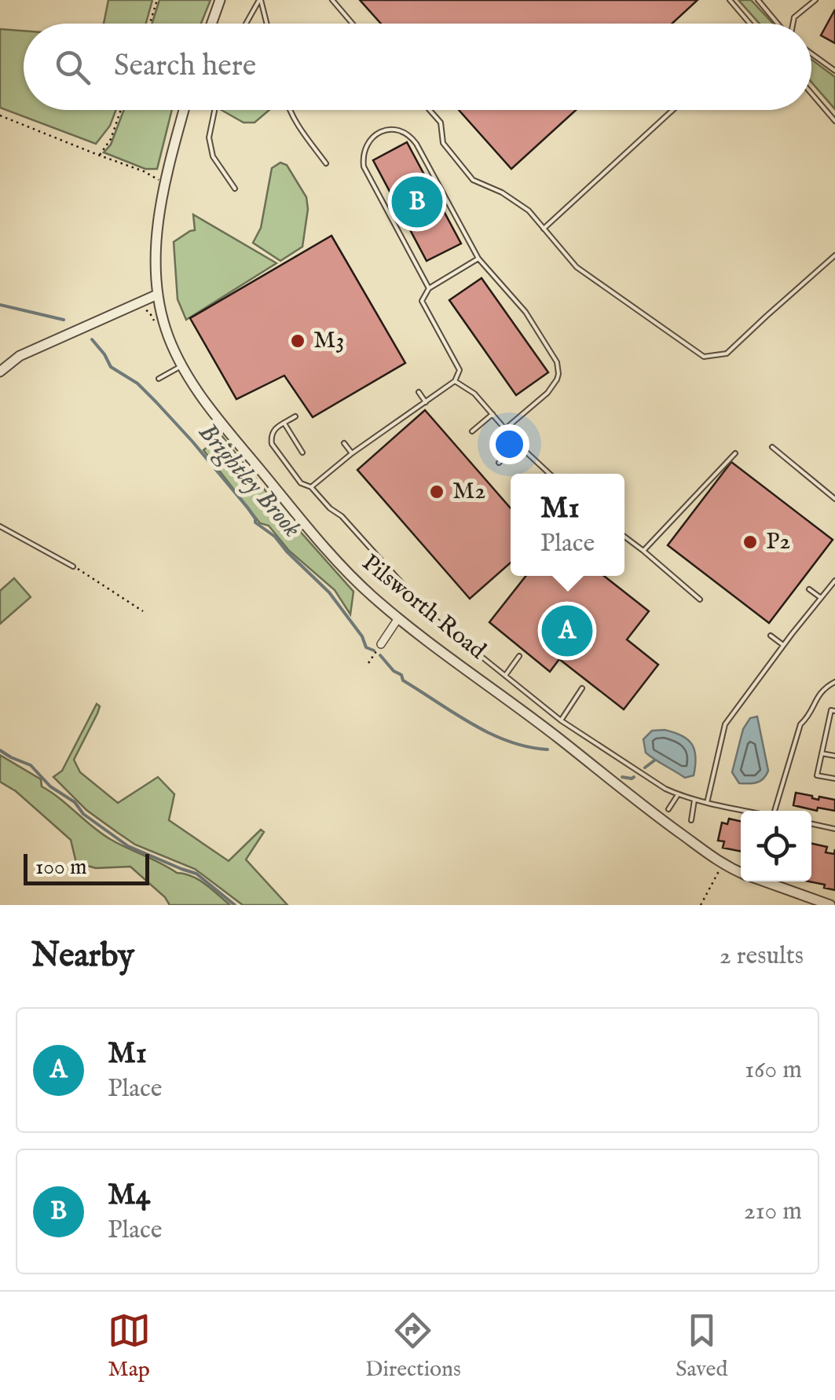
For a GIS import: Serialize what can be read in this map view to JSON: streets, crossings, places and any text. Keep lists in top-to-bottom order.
{
  "streets": {
    "street": ["Pilsworth Road"]
  },
  "water": ["Brightley Brook"],
  "places": ["M3", "M2", "P2"],
  "scale_bar": "100 m",
  "page": {
    "search": "Search here",
    "pins": ["B", "A"],
    "popup": ["M1", "Place"],
    "scale": "100 m",
    "heading": ["Nearby", "2 results"],
    "list": [
      {
        "mark": "A",
        "name": "M1",
        "note": "Place",
        "value": "160 m"
      },
      {
        "mark": "B",
        "name": "M4",
        "note": "Place",
        "value": "210 m"
      }
    ],
    "nav": ["Map", "Directions", "Saved"]
  }
}
